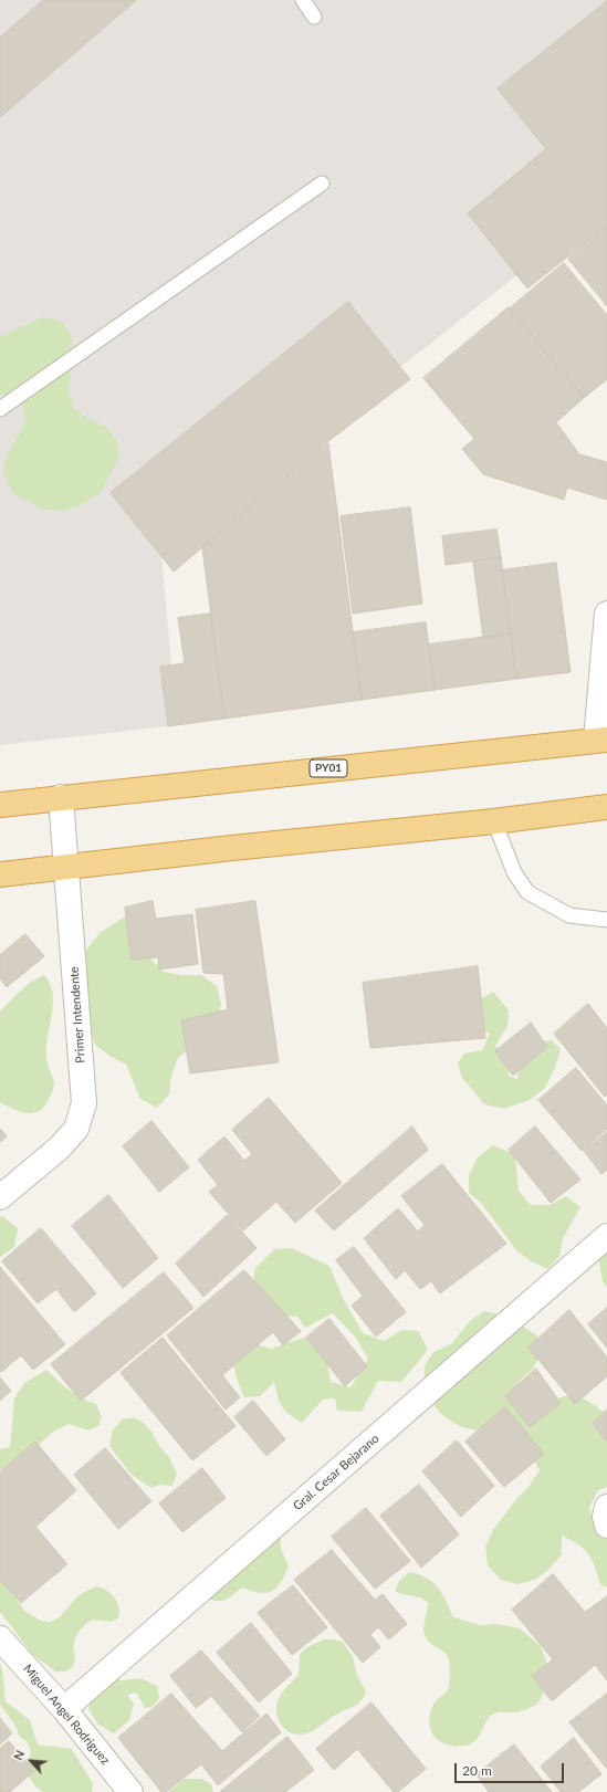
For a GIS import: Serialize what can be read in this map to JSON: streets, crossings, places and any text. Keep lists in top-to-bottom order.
{
  "streets": {
    "highway": ["PY01"],
    "street": ["Primer Intendente", "Gral. Cesar Bejarano", "Miguel Angel Rodriguez"]
  },
  "crossings": [
    ["PY01", "Primer Intendente"],
    ["Gral. Cesar Bejarano", "Miguel Angel Rodriguez"]
  ],
  "scale_bar": "20 m",
  "north": "top left"
}
